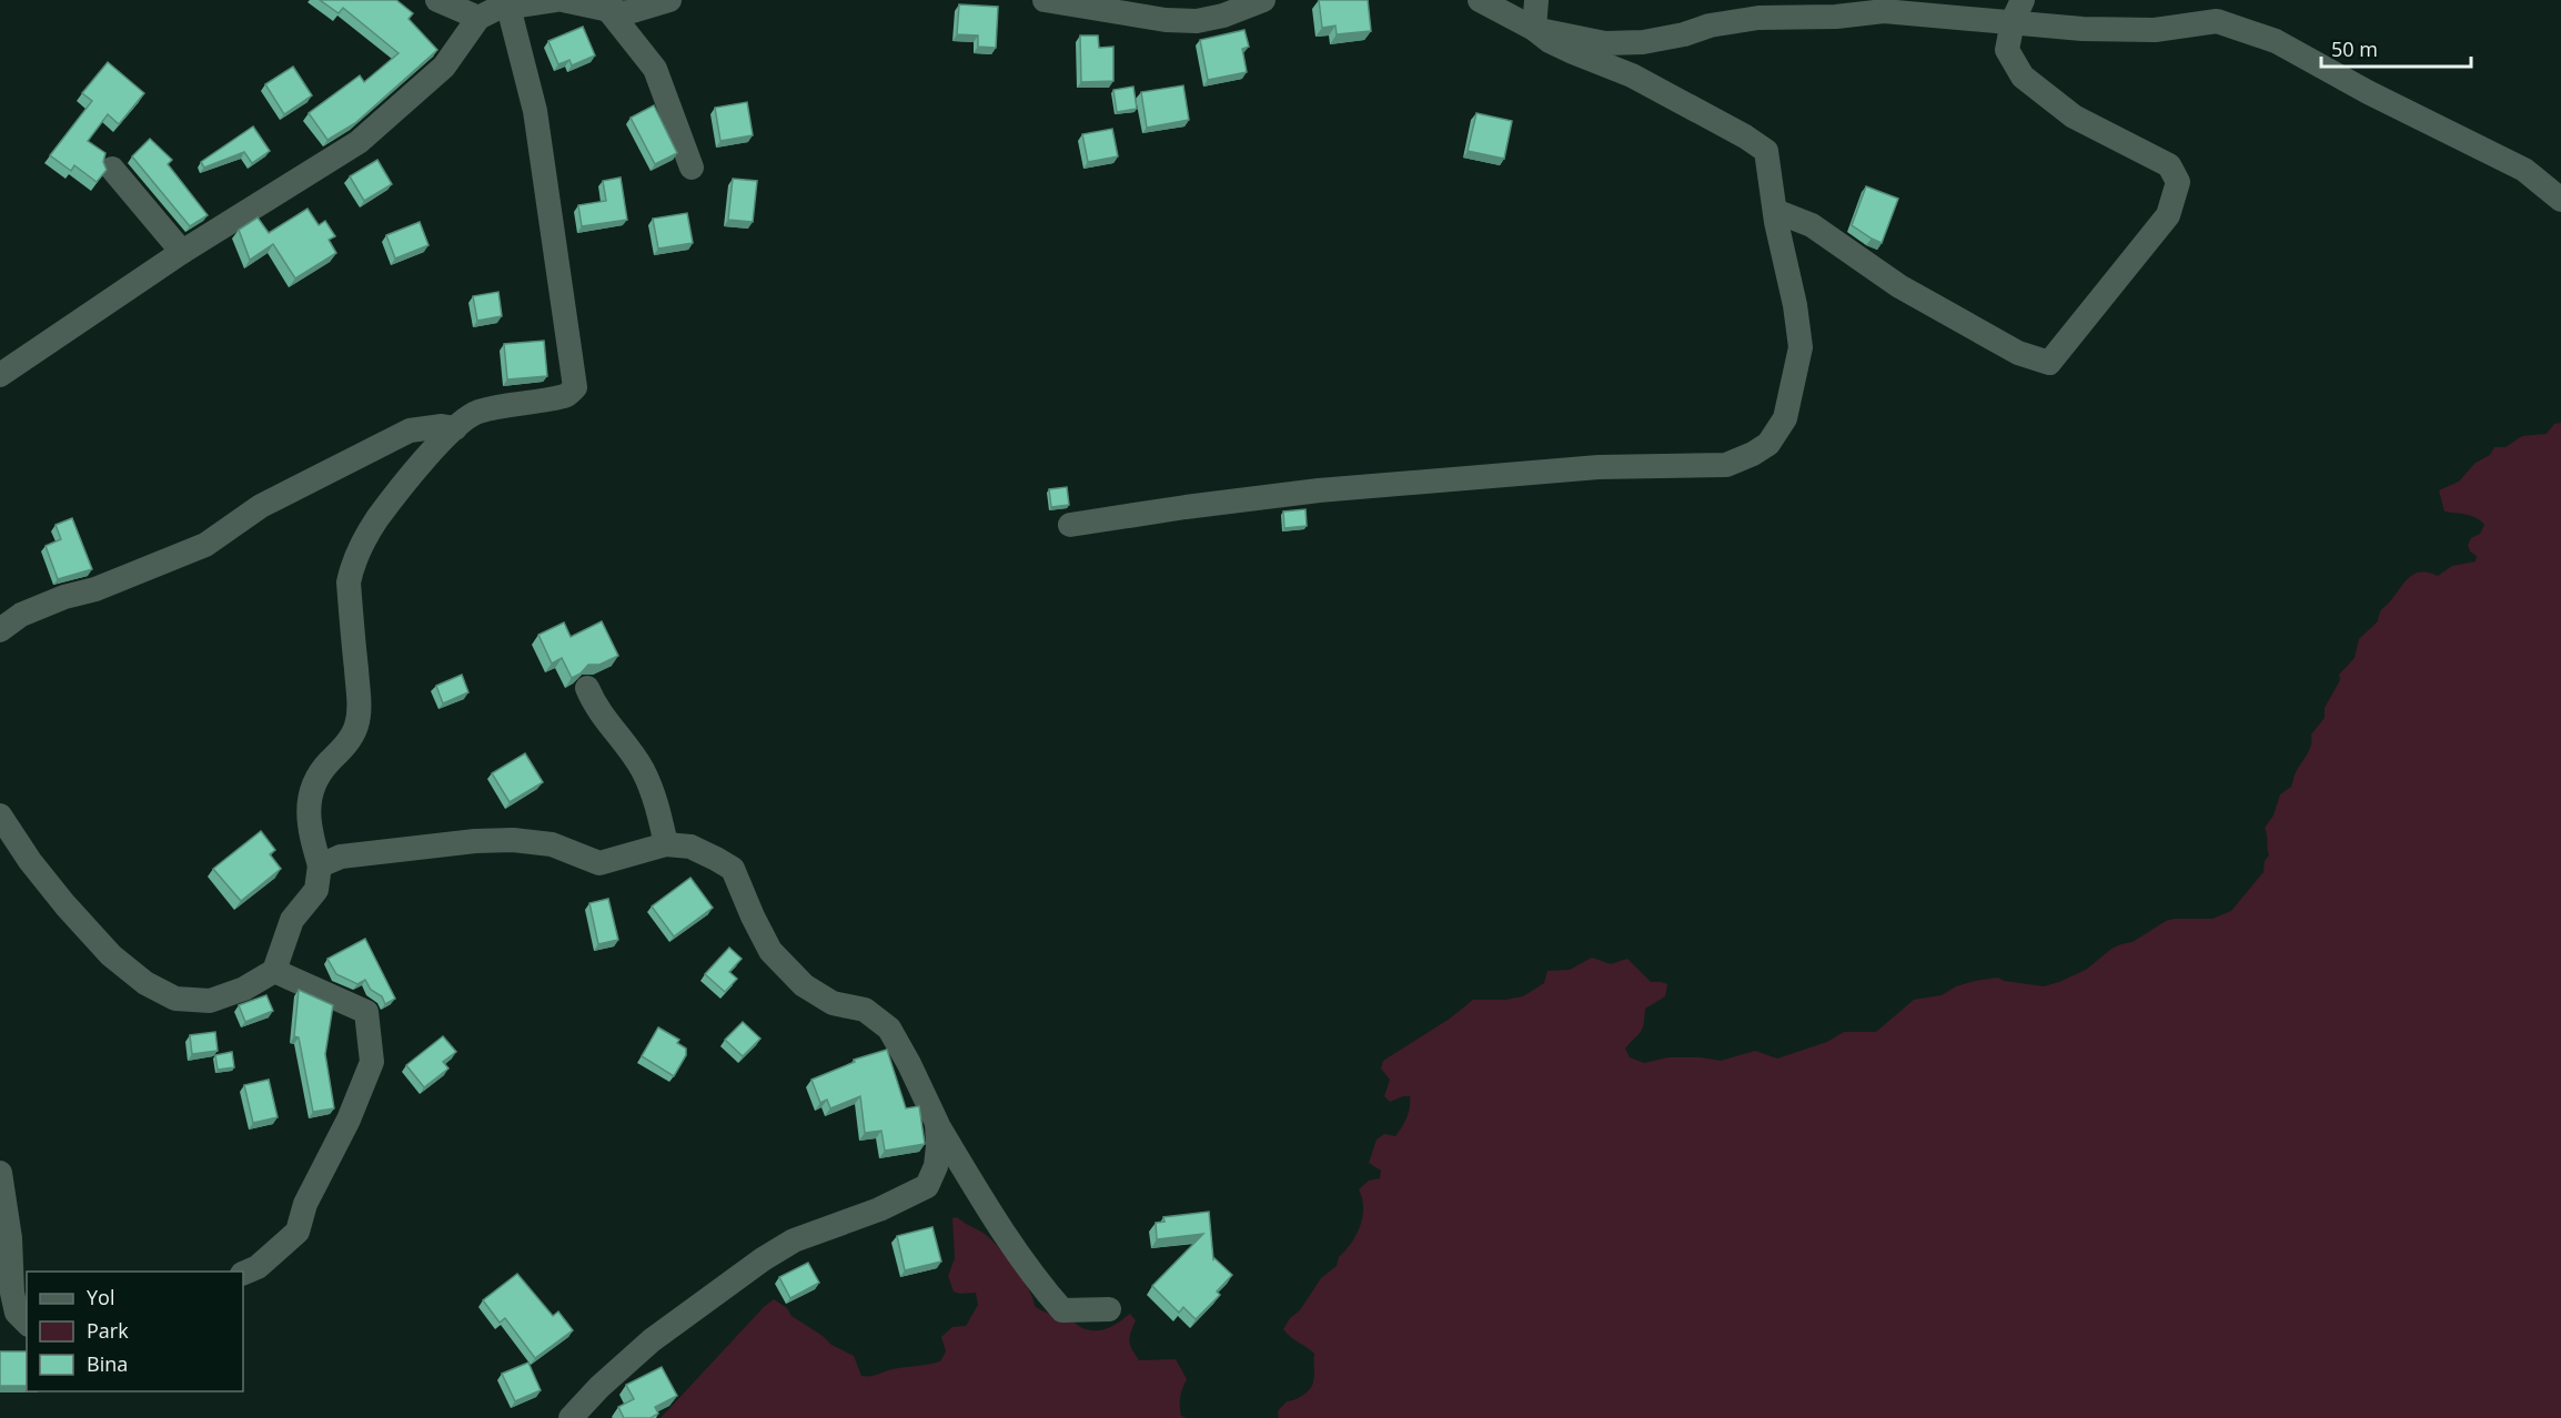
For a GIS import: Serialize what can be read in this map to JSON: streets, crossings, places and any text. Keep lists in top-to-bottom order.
{
  "legend": ["Yol", "Park", "Bina"],
  "scale_bar": "50 m"
}
